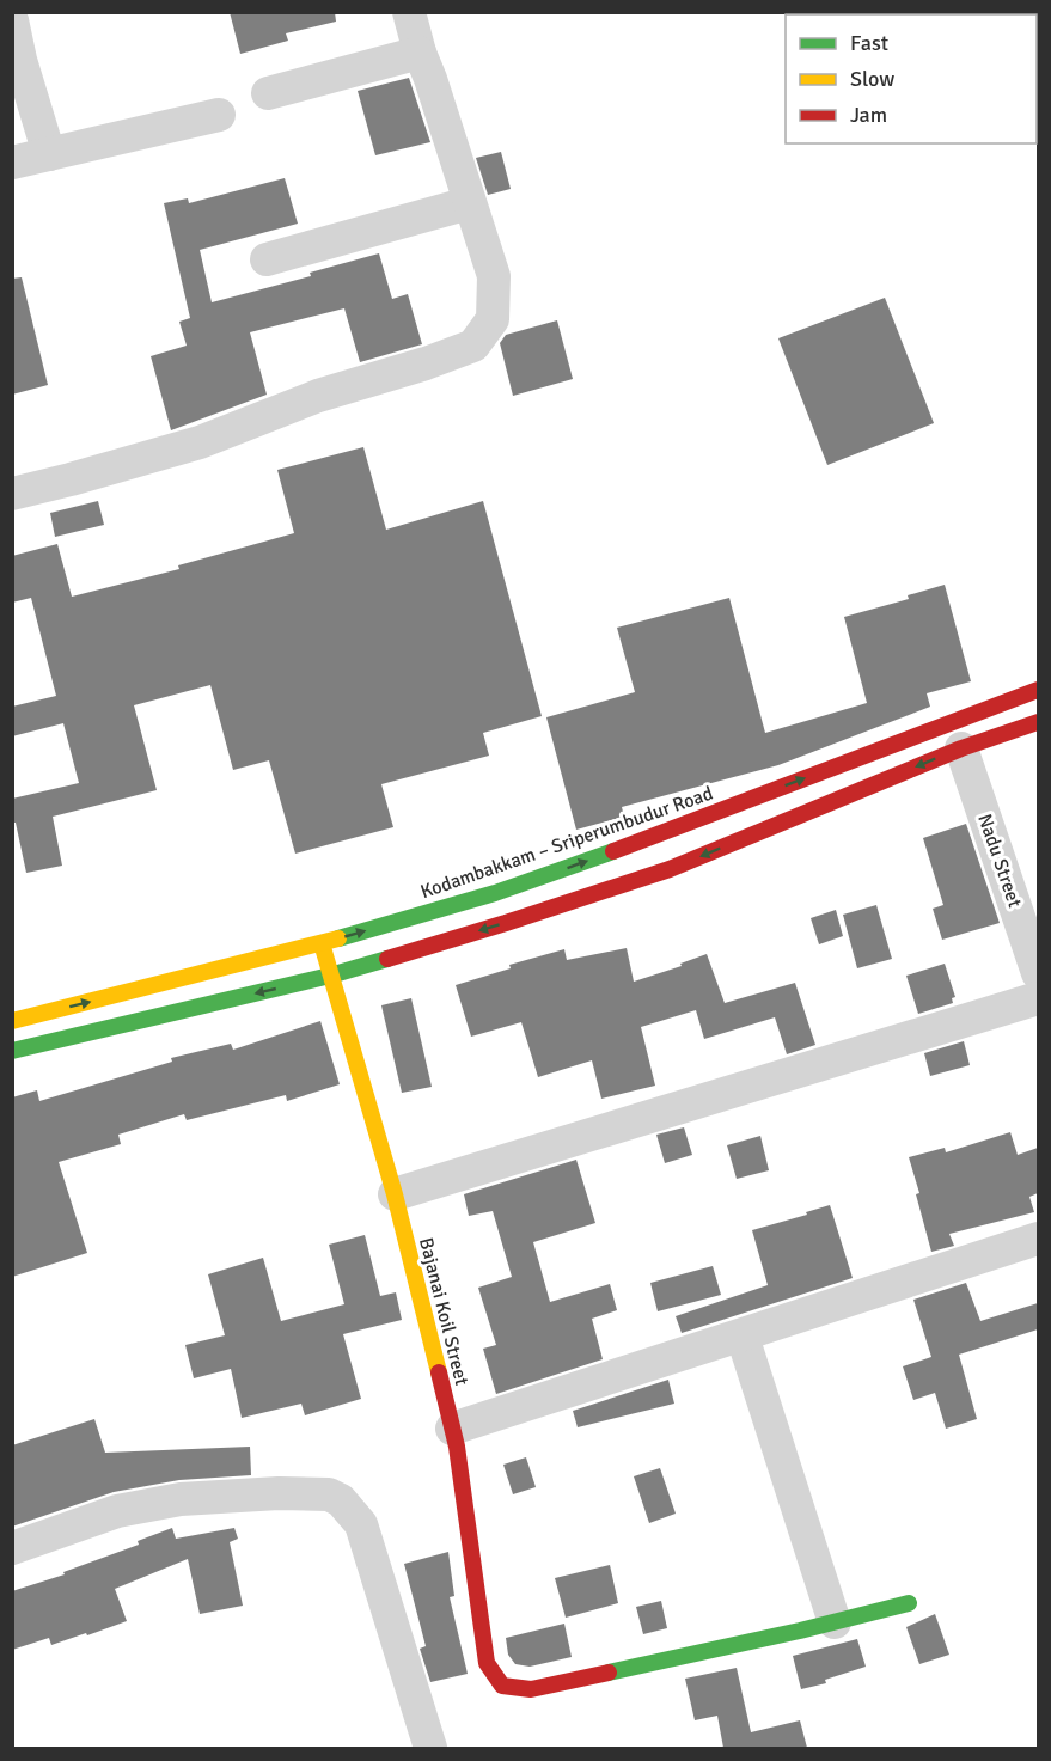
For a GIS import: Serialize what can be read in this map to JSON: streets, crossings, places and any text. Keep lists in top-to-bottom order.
{
  "streets": {
    "main road": ["Kodambakkam – Sriperumbudur Road", "Bajanai Koil Street"],
    "street": ["Nadu Street"]
  },
  "crossings": [
    ["Kodambakkam – Sriperumbudur Road", "Bajanai Koil Street"]
  ],
  "legend": ["Fast", "Slow", "Jam"]
}
